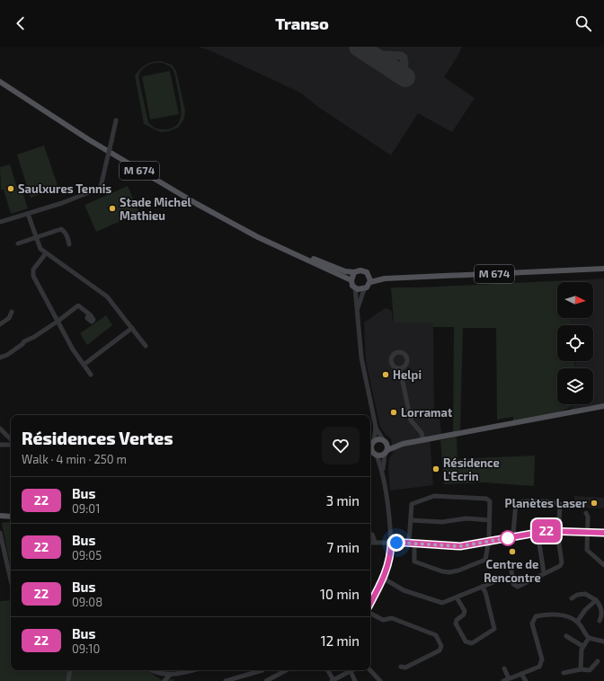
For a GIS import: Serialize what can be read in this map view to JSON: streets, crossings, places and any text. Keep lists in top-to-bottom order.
{
  "streets": {
    "main road": ["M 674"]
  },
  "places": [
    "Saulxures Tennis",
    "Stade Michel Mathieu",
    "Helpi",
    "Lorramat",
    "Résidence L'Ecrin",
    "Planètes Laser",
    "Centre de Rencontre"
  ],
  "lines": ["bus line 22"],
  "north": "right",
  "page": {
    "header": "Transo",
    "on_map": "22",
    "heading": ["Résidences Vertes", "Walk · 4 min · 250 m"],
    "list": [
      {
        "mark": "22",
        "name": "Bus",
        "note": "09:01",
        "value": "3 min"
      },
      {
        "mark": "22",
        "name": "Bus",
        "note": "09:05",
        "value": "7 min"
      },
      {
        "mark": "22",
        "name": "Bus",
        "note": "09:08",
        "value": "10 min"
      },
      {
        "mark": "22",
        "name": "Bus",
        "note": "09:10",
        "value": "12 min"
      }
    ]
  }
}
